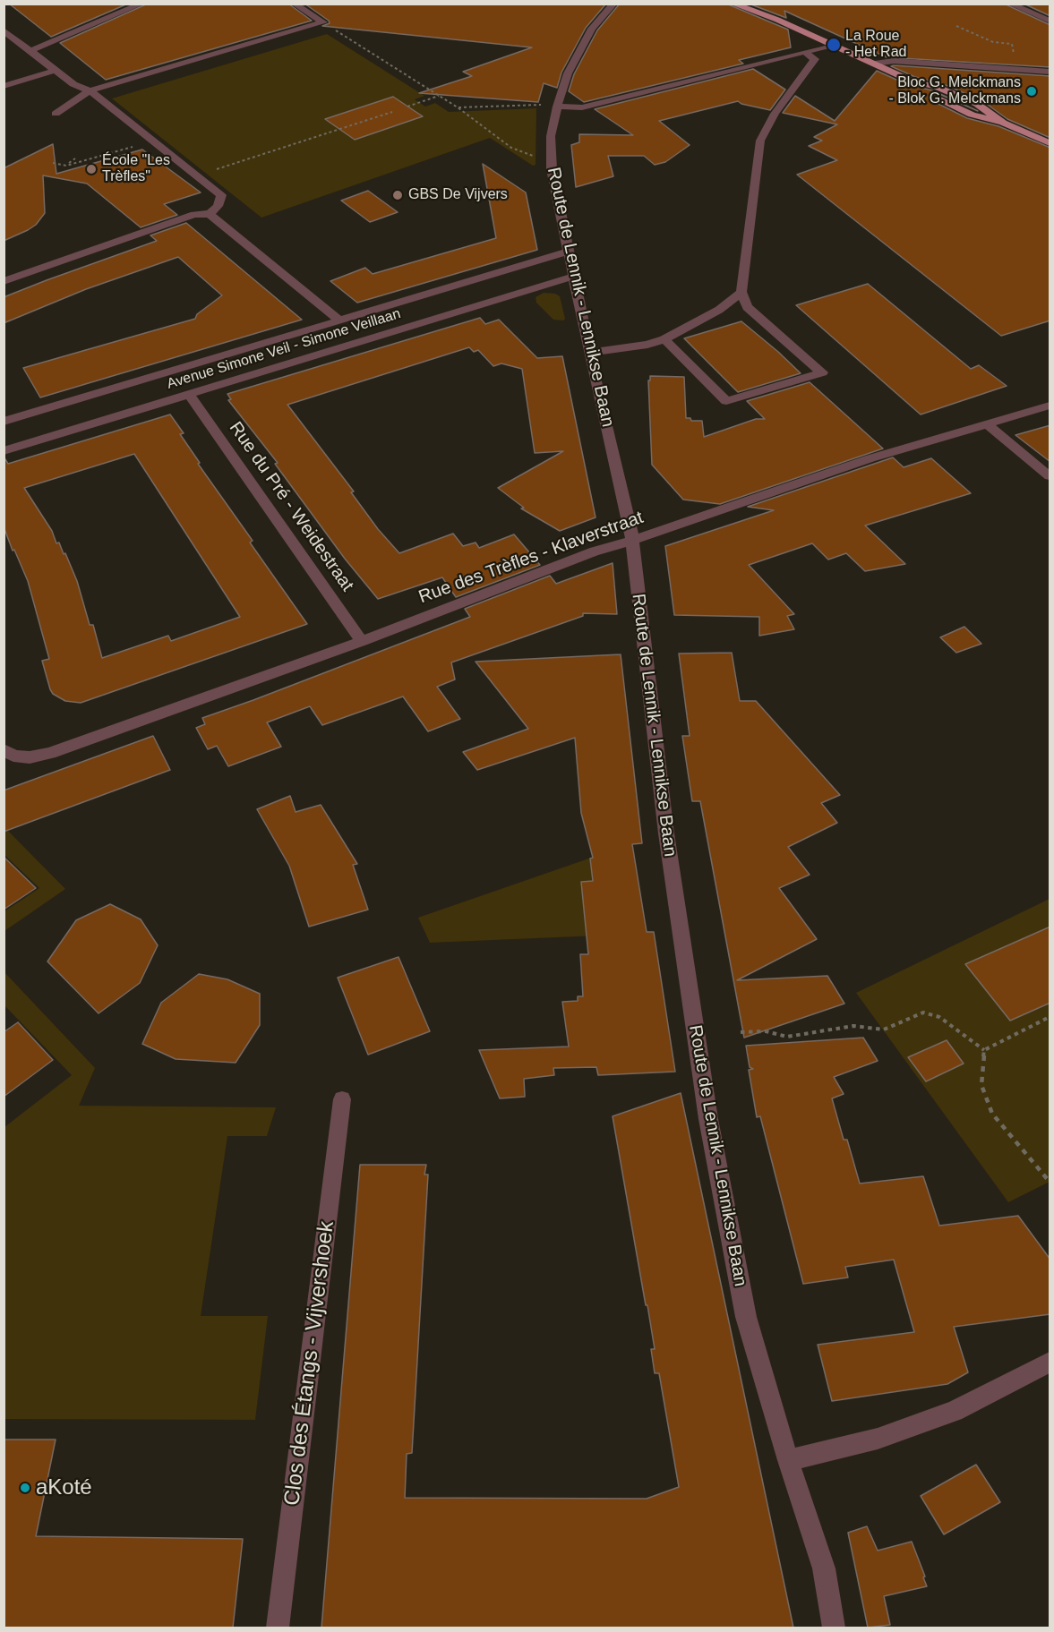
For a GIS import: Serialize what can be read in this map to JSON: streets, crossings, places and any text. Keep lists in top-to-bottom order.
{
  "streets": {
    "street": [
      "Route de Lennik - Lennikse Baan",
      "Avenue Simone Veil - Simone Veillaan",
      "Rue du Pré - Weidestraat",
      "Rue des Trèfles - Klaverstraat",
      "Clos des Étangs - Vijvershoek"
    ]
  },
  "crossings": [
    ["Route de Lennik - Lennikse Baan", "Avenue Simone Veil - Simone Veillaan"],
    ["Route de Lennik - Lennikse Baan", "Rue des Trèfles - Klaverstraat"],
    ["Avenue Simone Veil - Simone Veillaan", "Rue du Pré - Weidestraat"],
    ["Rue du Pré - Weidestraat", "Rue des Trèfles - Klaverstraat"]
  ],
  "places": [
    "La Roue - Het Rad",
    "Bloc G. Melckmans - Blok G. Melckmans",
    "École \"Les Trèfles\"",
    "GBS De Vijvers",
    "aKoté"
  ]
}
